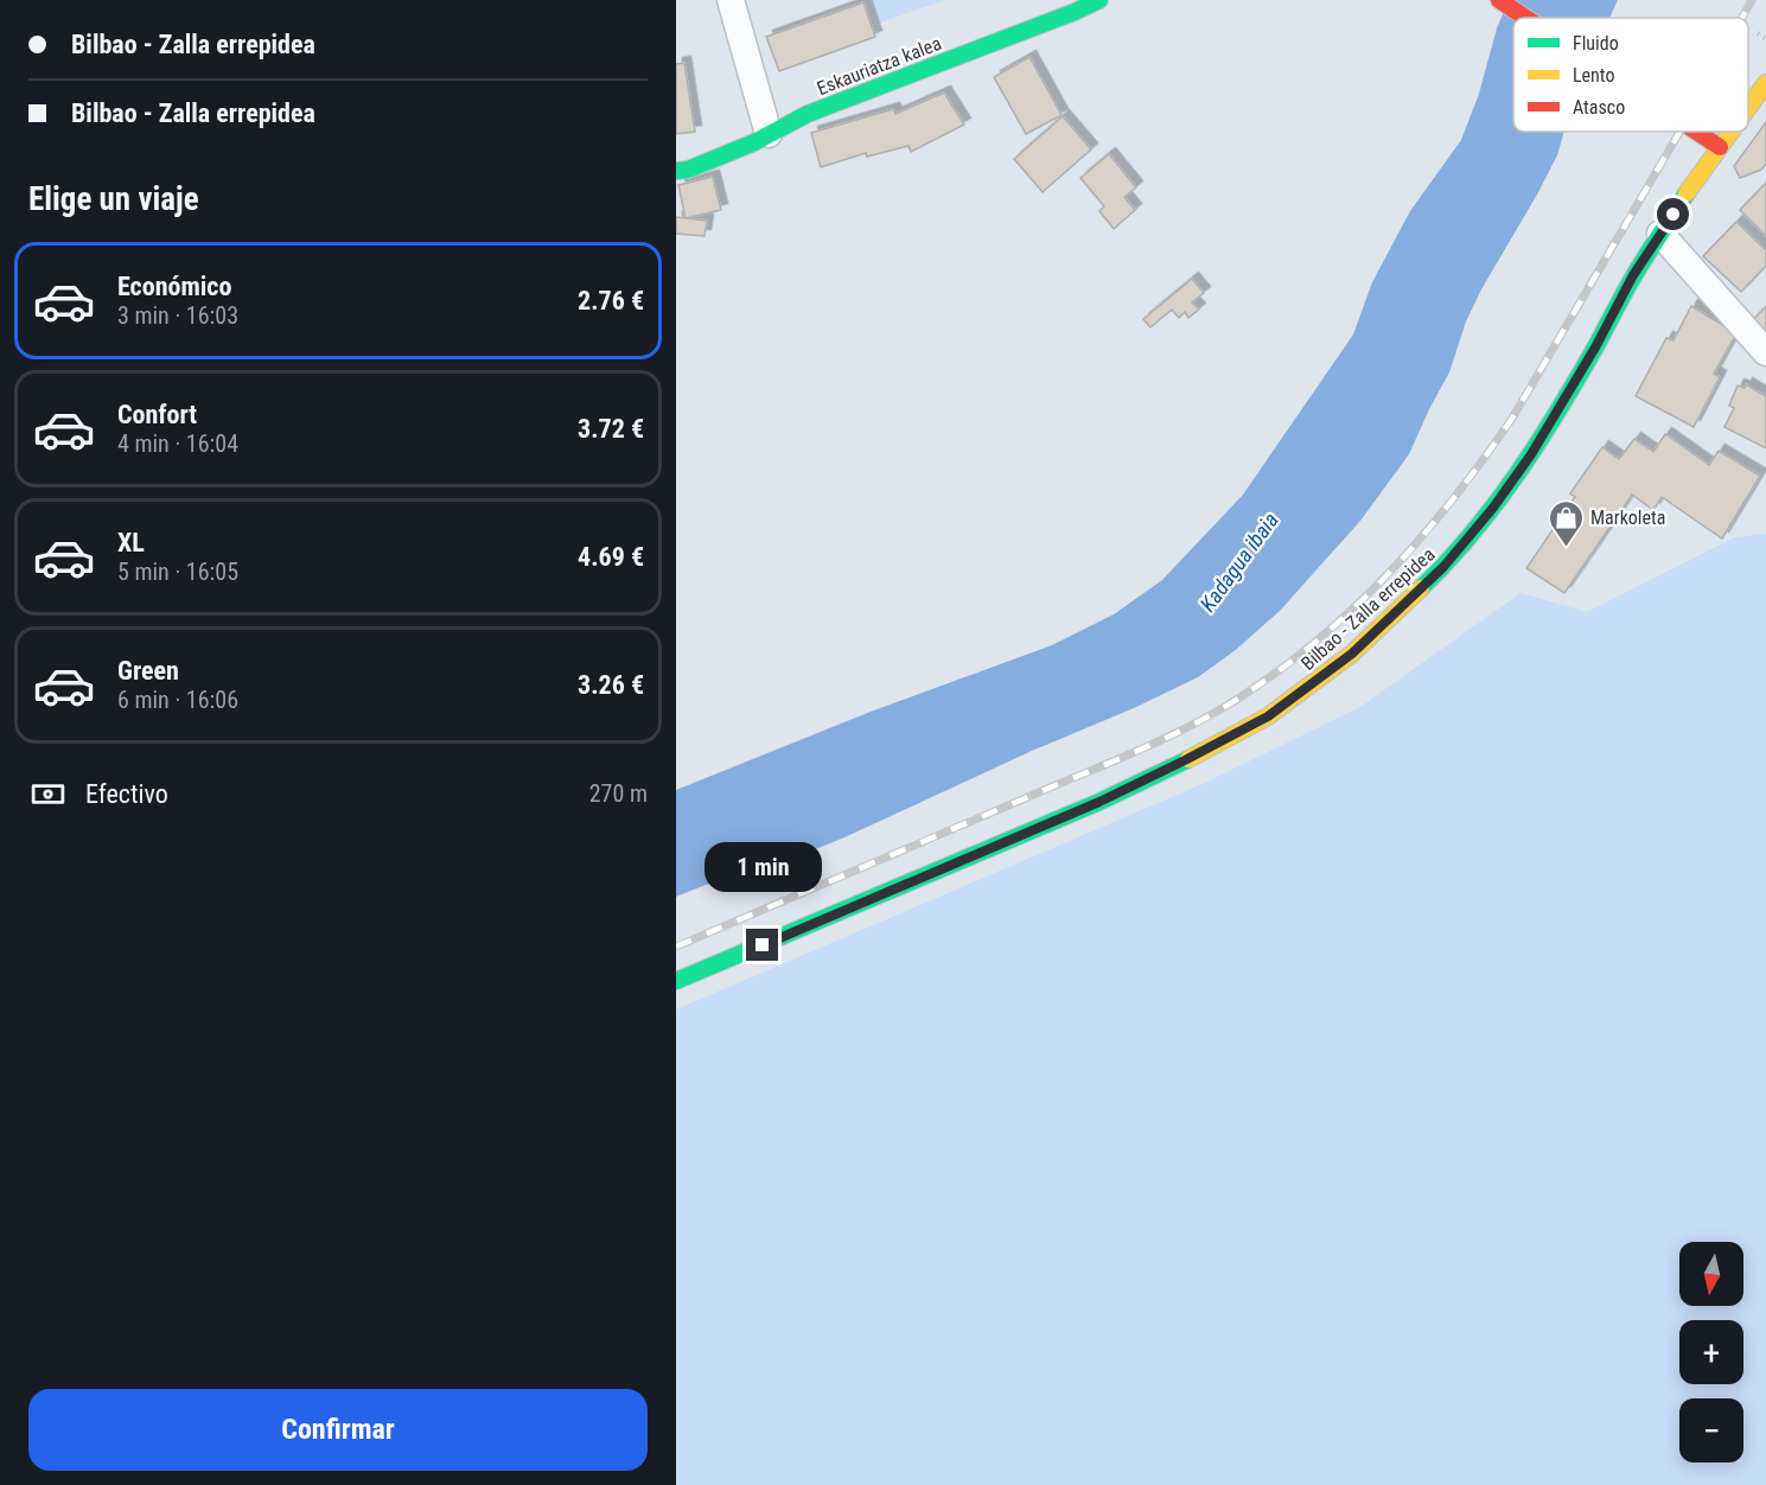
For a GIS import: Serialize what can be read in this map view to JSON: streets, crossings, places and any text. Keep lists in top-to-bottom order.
{
  "streets": {
    "street": ["Eskauriatza kalea", "Bilbao - Zalla errepidea"]
  },
  "water": ["Kadagua ibaia"],
  "places": {
    "shop": ["Markoleta"]
  },
  "legend": ["Fluido", "Lento", "Atasco"],
  "north": "bottom",
  "page": {
    "banner": ["Bilbao - Zalla errepidea", "Bilbao - Zalla errepidea"],
    "heading": "Elige un viaje",
    "list": [
      {
        "name": "Económico",
        "note": "3 min · 16:03",
        "value": "2.76 €"
      },
      {
        "name": "Confort",
        "note": "4 min · 16:04",
        "value": "3.72 €"
      },
      {
        "name": "XL",
        "note": "5 min · 16:05",
        "value": "4.69 €"
      },
      {
        "name": "Green",
        "note": "6 min · 16:06",
        "value": "3.26 €"
      }
    ],
    "pay": ["Efectivo", "270 m"],
    "bubble": "1 min",
    "map_buttons": ["+", "−"],
    "buttons": "Confirmar"
  }
}
